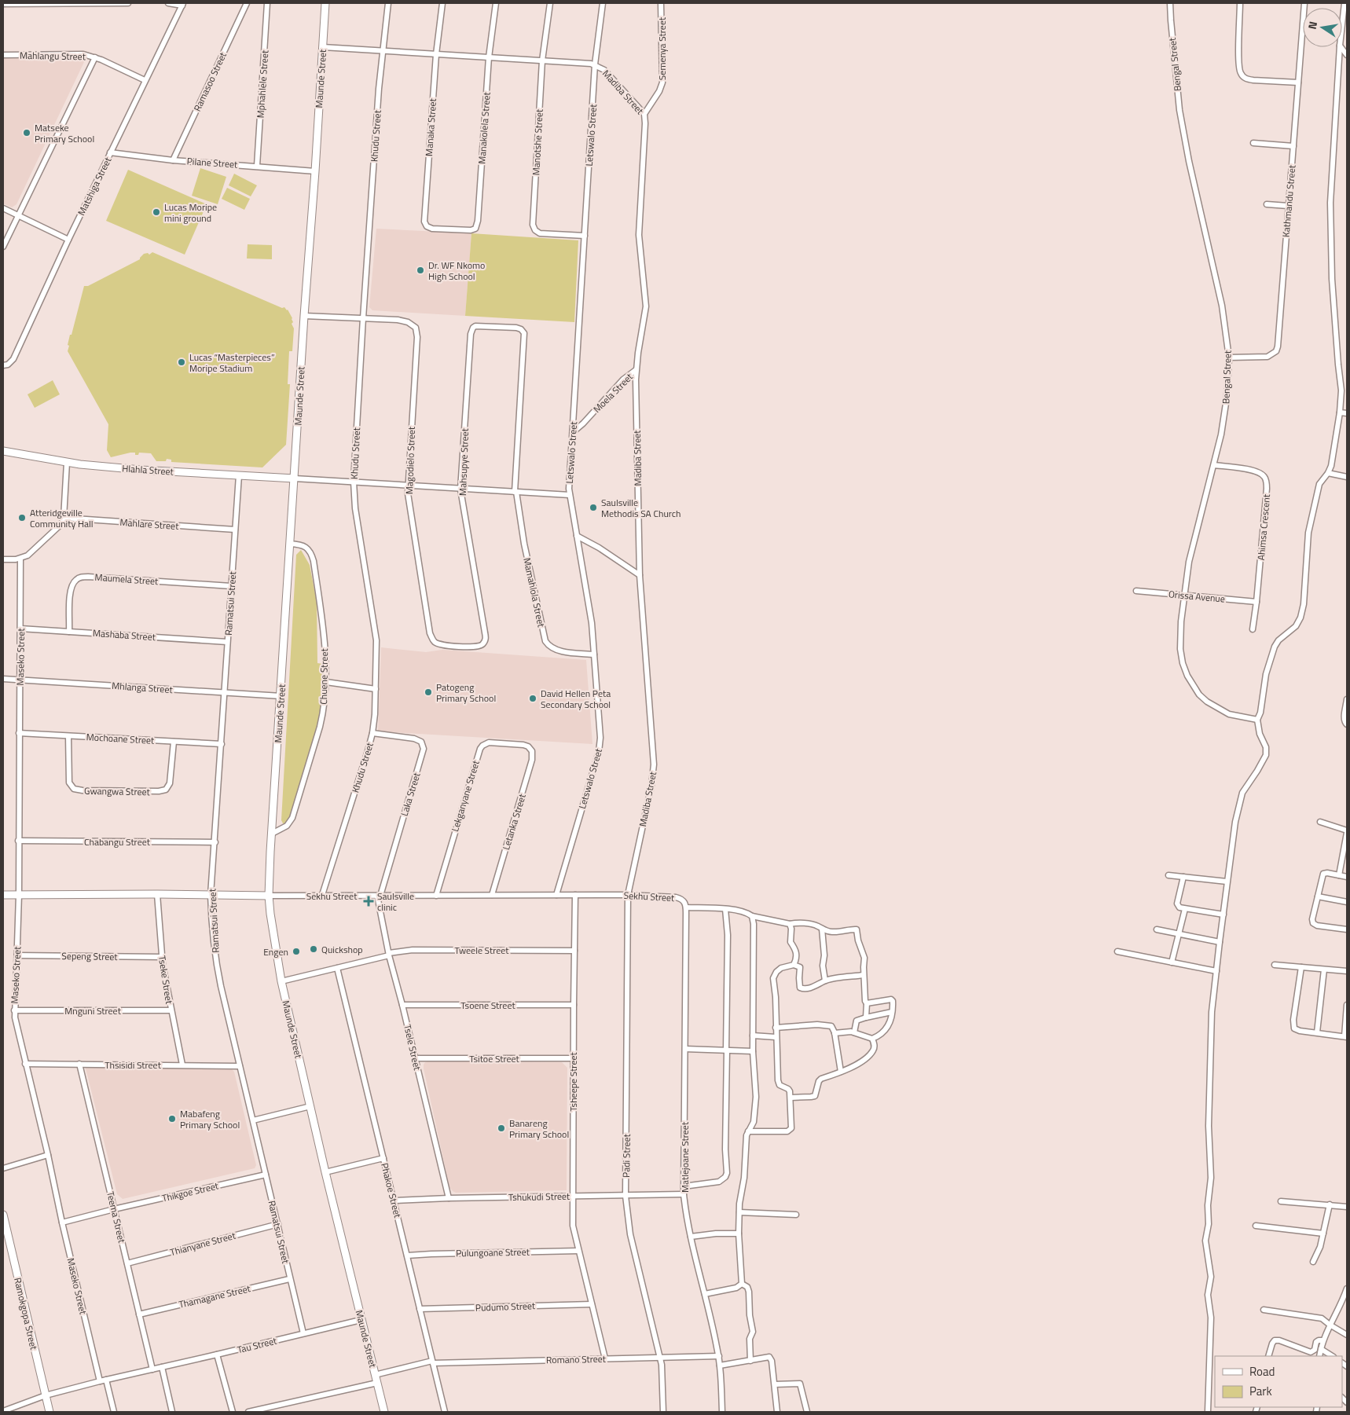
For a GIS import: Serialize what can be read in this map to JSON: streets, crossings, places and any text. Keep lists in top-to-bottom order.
{
  "streets": {
    "street": [
      "Semenya Street",
      "Mahlangu Street",
      "Bengal Street",
      "Maunde Street",
      "Ramasoo Street",
      "Mphahlele Street",
      "Madiba Street",
      "Manaka Street",
      "Manakolela Street",
      "Letswalo Street",
      "Khudu Street",
      "Manotshe Street",
      "Pilane Street",
      "Matshiga Street",
      "Kathmandu Street",
      "Moela Street",
      "Magodielo Street",
      "Mahsupye Street",
      "Hlahla Street",
      "Mahlare Street",
      "Ahimsa Crescent",
      "Maumela Street",
      "Mamahlola Street",
      "Orissa Avenue",
      "Ramatsui Street",
      "Mashaba Street",
      "Maseko Street",
      "Chuene Street",
      "Mhlanga Street",
      "Mochoane Street",
      "Gwangwa Street",
      "Laka Street",
      "Lekganyane Street",
      "Letanka Street",
      "Chabangu Street",
      "Sekhu Street",
      "Tweele Street",
      "Sepeng Street",
      "Tseke Street",
      "Tsoene Street",
      "Mnguni Street",
      "Tsele Street",
      "Tsitoe Street",
      "Thsisidi Street",
      "Tsheepe Street",
      "Padi Street",
      "Matlejoane Street",
      "Phakoe Street",
      "Thikgoe Street",
      "Tshukudi Street",
      "Teema Street",
      "Thianyane Street",
      "Pulungoane Street",
      "Thamagane Street",
      "Pudumo Street",
      "Ramokgopa Street",
      "Tau Street",
      "Romano Street"
    ]
  },
  "crossings": [
    ["Semenya Street", "Madiba Street"],
    ["Mahlangu Street", "Matshiga Street"],
    ["Bengal Street", "Kathmandu Street"],
    ["Bengal Street", "Ahimsa Crescent"],
    ["Bengal Street", "Orissa Avenue"],
    ["Maunde Street", "Pilane Street"],
    ["Maunde Street", "Magodielo Street"],
    ["Maunde Street", "Hlahla Street"],
    ["Maunde Street", "Chuene Street"],
    ["Maunde Street", "Mhlanga Street"],
    ["Maunde Street", "Sekhu Street"],
    ["Maunde Street", "Tweele Street"],
    ["Maunde Street", "Tau Street"],
    ["Maunde Street", "Romano Street"],
    ["Ramasoo Street", "Pilane Street"],
    ["Mphahlele Street", "Pilane Street"],
    ["Madiba Street", "Letswalo Street"],
    ["Madiba Street", "Moela Street"],
    ["Madiba Street", "Sekhu Street"],
    ["Madiba Street", "Padi Street"],
    ["Manaka Street", "Manakolela Street"],
    ["Letswalo Street", "Manotshe Street"],
    ["Letswalo Street", "Moela Street"],
    ["Letswalo Street", "Mamahlola Street"],
    ["Letswalo Street", "Sekhu Street"],
    ["Khudu Street", "Magodielo Street"],
    ["Khudu Street", "Laka Street"],
    ["Khudu Street", "Sekhu Street"],
    ["Pilane Street", "Matshiga Street"],
    ["Magodielo Street", "Mahsupye Street"],
    ["Mahsupye Street", "Mamahlola Street"],
    ["Hlahla Street", "Ramatsui Street"],
    ["Mahlare Street", "Ramatsui Street"],
    ["Ahimsa Crescent", "Orissa Avenue"],
    ["Maumela Street", "Ramatsui Street"],
    ["Maumela Street", "Mashaba Street"],
    ["Ramatsui Street", "Mashaba Street"],
    ["Ramatsui Street", "Mhlanga Street"],
    ["Ramatsui Street", "Mochoane Street"],
    ["Ramatsui Street", "Chabangu Street"],
    ["Ramatsui Street", "Sekhu Street"],
    ["Ramatsui Street", "Thsisidi Street"],
    ["Ramatsui Street", "Thikgoe Street"],
    ["Ramatsui Street", "Thianyane Street"],
    ["Ramatsui Street", "Thamagane Street"],
    ["Ramatsui Street", "Tau Street"],
    ["Mashaba Street", "Maseko Street"],
    ["Maseko Street", "Mhlanga Street"],
    ["Maseko Street", "Mochoane Street"],
    ["Maseko Street", "Chabangu Street"],
    ["Maseko Street", "Sekhu Street"],
    ["Maseko Street", "Sepeng Street"],
    ["Maseko Street", "Mnguni Street"],
    ["Maseko Street", "Thsisidi Street"],
    ["Maseko Street", "Thikgoe Street"],
    ["Maseko Street", "Tau Street"],
    ["Mochoane Street", "Gwangwa Street"],
    ["Laka Street", "Sekhu Street"],
    ["Laka Street", "Tsele Street"],
    ["Lekganyane Street", "Letanka Street"],
    ["Lekganyane Street", "Sekhu Street"],
    ["Letanka Street", "Sekhu Street"],
    ["Sekhu Street", "Tseke Street"],
    ["Sekhu Street", "Tsele Street"],
    ["Sekhu Street", "Tsheepe Street"],
    ["Sekhu Street", "Padi Street"],
    ["Sekhu Street", "Matlejoane Street"],
    ["Tweele Street", "Tsele Street"],
    ["Tweele Street", "Tsheepe Street"],
    ["Tweele Street", "Phakoe Street"],
    ["Sepeng Street", "Tseke Street"],
    ["Tseke Street", "Mnguni Street"],
    ["Tseke Street", "Thsisidi Street"],
    ["Tsoene Street", "Tsele Street"],
    ["Tsoene Street", "Tsheepe Street"],
    ["Tsele Street", "Tsitoe Street"],
    ["Tsele Street", "Tshukudi Street"],
    ["Tsitoe Street", "Tsheepe Street"],
    ["Thsisidi Street", "Teema Street"],
    ["Tsheepe Street", "Tshukudi Street"],
    ["Tsheepe Street", "Pulungoane Street"],
    ["Tsheepe Street", "Pudumo Street"],
    ["Tsheepe Street", "Romano Street"],
    ["Padi Street", "Tshukudi Street"],
    ["Padi Street", "Romano Street"],
    ["Matlejoane Street", "Tshukudi Street"],
    ["Matlejoane Street", "Romano Street"],
    ["Phakoe Street", "Tshukudi Street"],
    ["Phakoe Street", "Pulungoane Street"],
    ["Phakoe Street", "Pudumo Street"],
    ["Phakoe Street", "Romano Street"],
    ["Thikgoe Street", "Teema Street"],
    ["Teema Street", "Thianyane Street"],
    ["Teema Street", "Thamagane Street"],
    ["Teema Street", "Tau Street"],
    ["Ramokgopa Street", "Tau Street"]
  ],
  "places": {
    "other": [
      "Matseke Primary School",
      "Lucas Moripe mini ground",
      "Dr. WF Nkomo High School",
      "Lucas “Masterpieces” Moripe Stadium",
      "Saulsville Methodis SA Church",
      "Atteridgeville Community Hall",
      "Patogeng Primary School",
      "David Hellen Peta Secondary School",
      "Quickshop",
      "Engen",
      "Mabafeng Primary School",
      "Banareng Primary School"
    ],
    "health": ["Saulsville clinic"]
  },
  "legend": ["Road", "Park"],
  "north": "left"
}
